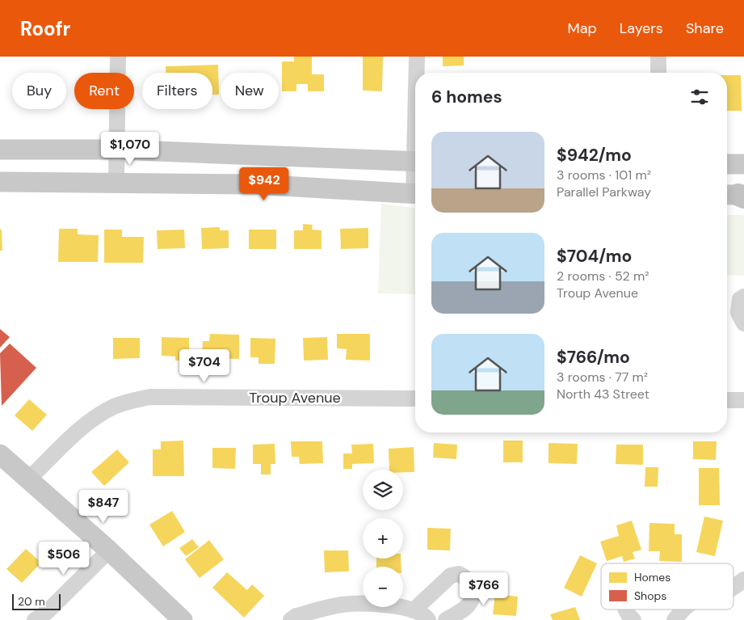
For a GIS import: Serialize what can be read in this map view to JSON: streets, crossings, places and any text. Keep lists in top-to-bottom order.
{
  "streets": {
    "street": ["Troup Avenue"]
  },
  "legend": ["Homes", "Shops"],
  "scale_bar": "20 m",
  "page": {
    "header": "Roofr",
    "nav": ["Map", "Layers", "Share"],
    "chip": [
      "Buy",
      "Rent",
      "Filters",
      "New"
    ],
    "heading": "6 homes",
    "list": [
      {
        "name": "$942/mo",
        "note": "3 rooms · 101 m² · Parallel Parkway"
      },
      {
        "name": "$704/mo",
        "note": "2 rooms · 52 m² · Troup Avenue"
      },
      {
        "name": "$766/mo",
        "note": "3 rooms · 77 m² · North 43 Street"
      }
    ],
    "price": [
      "$1,070",
      "$942",
      "$704",
      "$847",
      "$506",
      "$766"
    ],
    "map_buttons": ["+", "−"],
    "scale": "20 m"
  }
}
